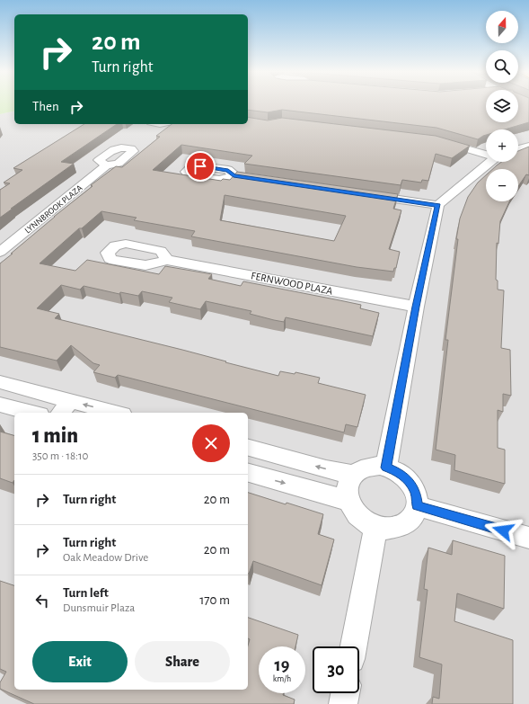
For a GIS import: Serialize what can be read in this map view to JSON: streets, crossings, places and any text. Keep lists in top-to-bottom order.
{
  "streets": {
    "street": ["LYNNBROOK PLAZA", "FERNWOOD PLAZA"]
  },
  "north": "top",
  "page": {
    "map_buttons": ["+", "−"],
    "turn": ["20 m", "Turn right"],
    "then": "Then",
    "heading": ["1 min", "350 m · 18:10"],
    "list": [
      {
        "name": "Turn right",
        "value": "20 m"
      },
      {
        "name": "Turn right",
        "note": "Oak Meadow Drive",
        "value": "20 m"
      },
      {
        "name": "Turn left",
        "note": "Dunsmuir Plaza",
        "value": "170 m"
      }
    ],
    "buttons": ["Exit", "Share"],
    "speed": "19 km/h",
    "limit": "30"
  }
}
